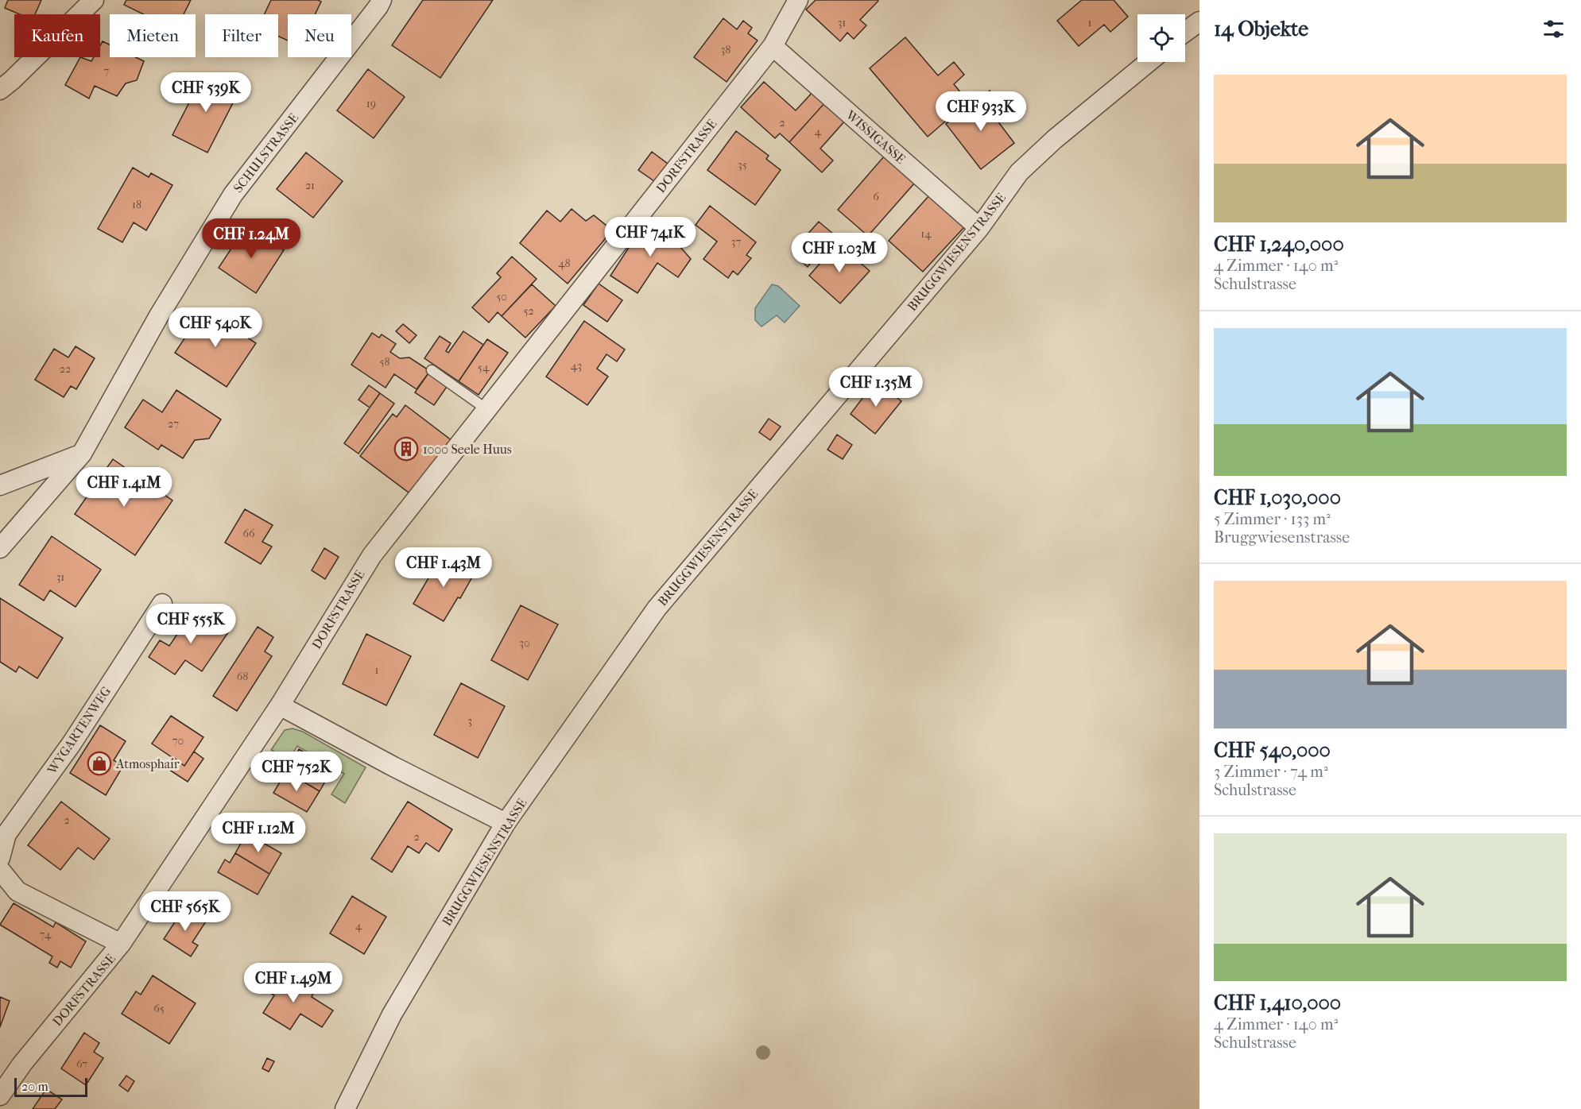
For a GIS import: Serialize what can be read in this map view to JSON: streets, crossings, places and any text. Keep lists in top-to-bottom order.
{
  "streets": {
    "street": [
      "WISSIGASSE",
      "SCHULSTRASSE",
      "DORFSTRASSE",
      "BRUGGWIESENSTRASSE",
      "WYGARTENWEG"
    ]
  },
  "crossings": [
    ["WISSIGASSE", "DORFSTRASSE"],
    ["WISSIGASSE", "BRUGGWIESENSTRASSE"]
  ],
  "places": {
    "building": ["1000 Seele Huus"],
    "shop": ["Atmosphair"]
  },
  "house_numbers": [
    "31",
    "1",
    "38",
    "7",
    "19",
    "2",
    "4",
    "35",
    "21",
    "6",
    "18",
    "14",
    "37",
    "48",
    "50",
    "52",
    "58",
    "43",
    "54",
    "22",
    "27",
    "66",
    "31",
    "30",
    "1",
    "68",
    "3",
    "70",
    "2",
    "2",
    "4",
    "74",
    "65",
    "67"
  ],
  "scale_bar": "20 m",
  "page": {
    "heading": "14 Objekte",
    "chip": [
      "Kaufen",
      "Mieten",
      "Filter",
      "Neu"
    ],
    "list": [
      {
        "name": "CHF 1,240,000",
        "note": "4 Zimmer · 140 m² · Schulstrasse"
      },
      {
        "name": "CHF 1,030,000",
        "note": "5 Zimmer · 133 m² · Bruggwiesenstrasse"
      },
      {
        "name": "CHF 540,000",
        "note": "3 Zimmer · 74 m² · Schulstrasse"
      },
      {
        "name": "CHF 1,410,000",
        "note": "4 Zimmer · 140 m² · Schulstrasse"
      }
    ],
    "price": [
      "CHF 539K",
      "CHF 933K",
      "CHF 741K",
      "CHF 1.24M",
      "CHF 1.03M",
      "CHF 540K",
      "CHF 1.35M",
      "CHF 1.41M",
      "CHF 1.43M",
      "CHF 555K",
      "CHF 752K",
      "CHF 1.12M",
      "CHF 565K",
      "CHF 1.49M"
    ],
    "scale": "20 m"
  }
}
